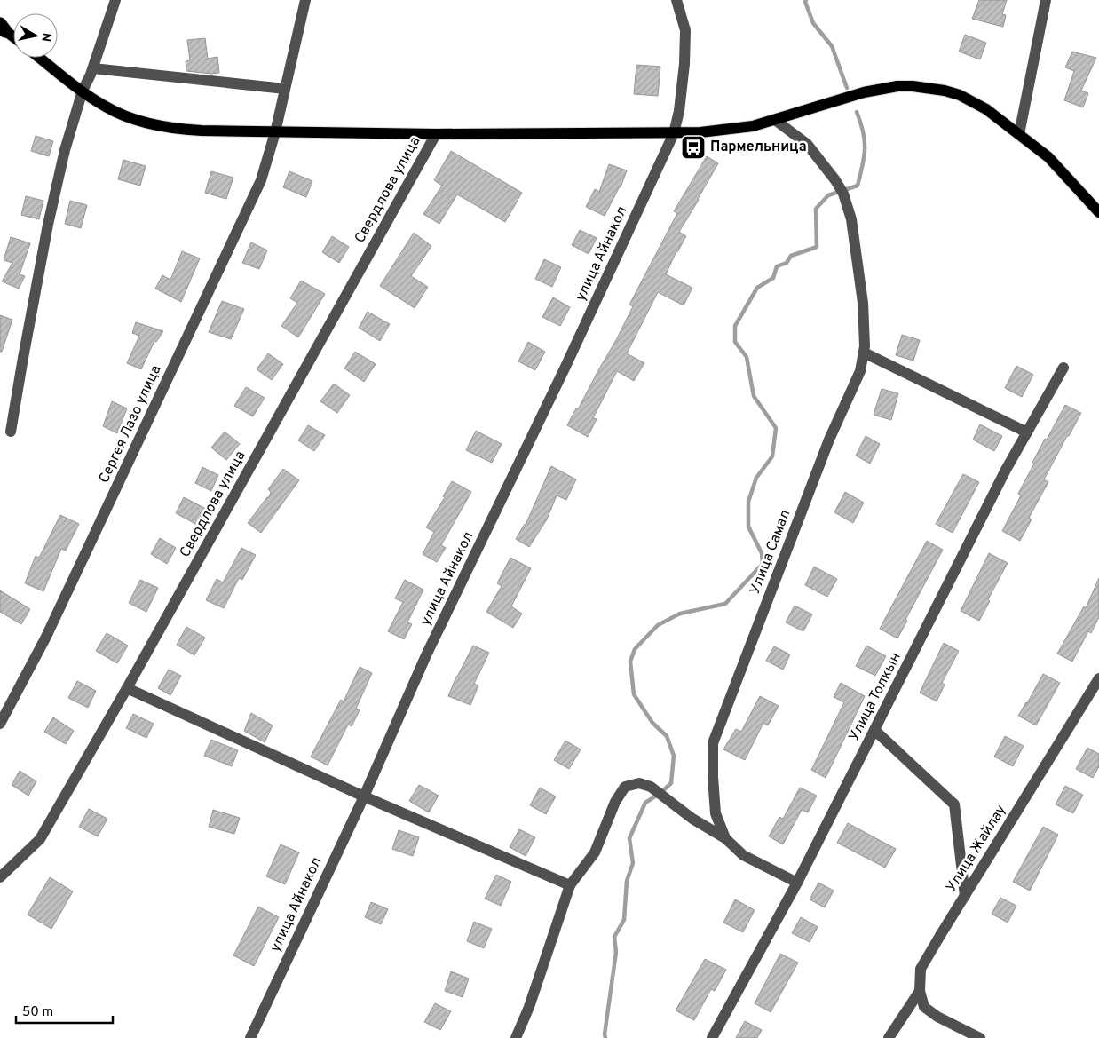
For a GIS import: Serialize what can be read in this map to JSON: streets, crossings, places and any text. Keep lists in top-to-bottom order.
{
  "streets": {
    "street": [
      "Свердлова улица",
      "улица Айнакол",
      "Сергея Лазо улица",
      "Улица Самал",
      "Улица Толкын",
      "Улица Жайлау"
    ]
  },
  "crossings": [
    ["Улица Самал", "Улица Толкын"]
  ],
  "places": {
    "bus stop": ["Пармельница"]
  },
  "scale_bar": "50 m",
  "north": "right"
}
